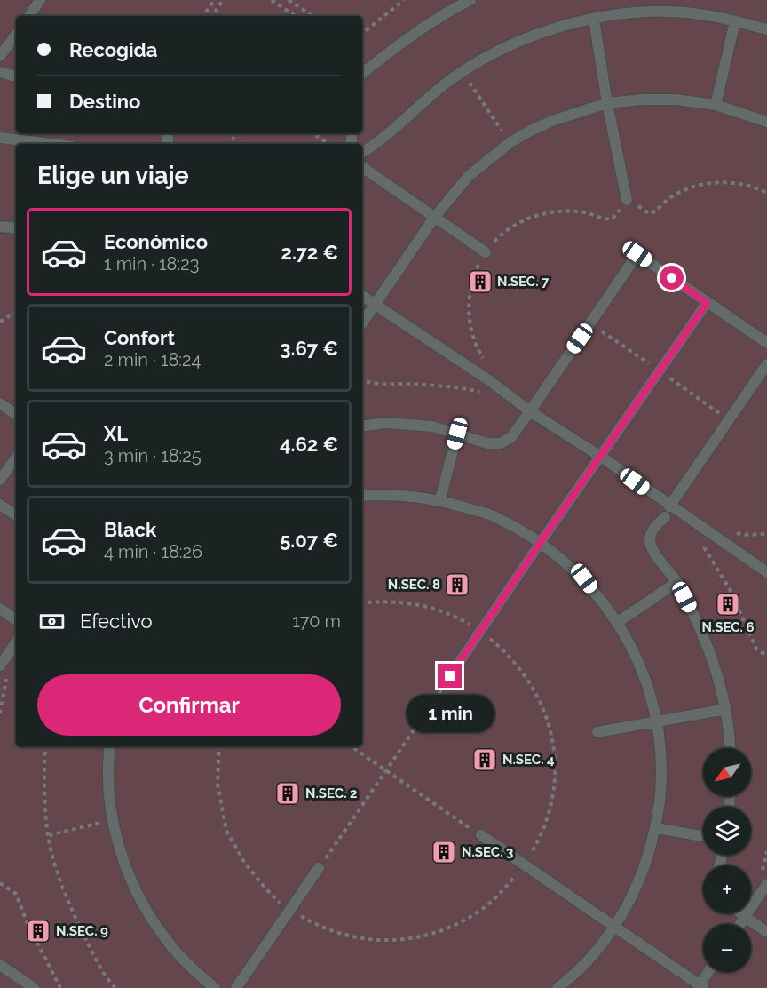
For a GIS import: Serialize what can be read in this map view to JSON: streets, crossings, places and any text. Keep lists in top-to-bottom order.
{
  "places": {
    "building": [
      "N.SEC. 7",
      "N.SEC. 8",
      "N.SEC. 6",
      "N.SEC. 4",
      "N.SEC. 2",
      "N.SEC. 3",
      "N.SEC. 9"
    ]
  },
  "north": "bottom left",
  "page": {
    "banner": ["Recogida", "Destino"],
    "heading": "Elige un viaje",
    "list": [
      {
        "name": "Económico",
        "note": "1 min · 18:23",
        "value": "2.72 €"
      },
      {
        "name": "Confort",
        "note": "2 min · 18:24",
        "value": "3.67 €"
      },
      {
        "name": "XL",
        "note": "3 min · 18:25",
        "value": "4.62 €"
      },
      {
        "name": "Black",
        "note": "4 min · 18:26",
        "value": "5.07 €"
      }
    ],
    "pay": ["Efectivo", "170 m"],
    "buttons": "Confirmar",
    "bubble": "1 min",
    "map_buttons": ["+", "−"]
  }
}
